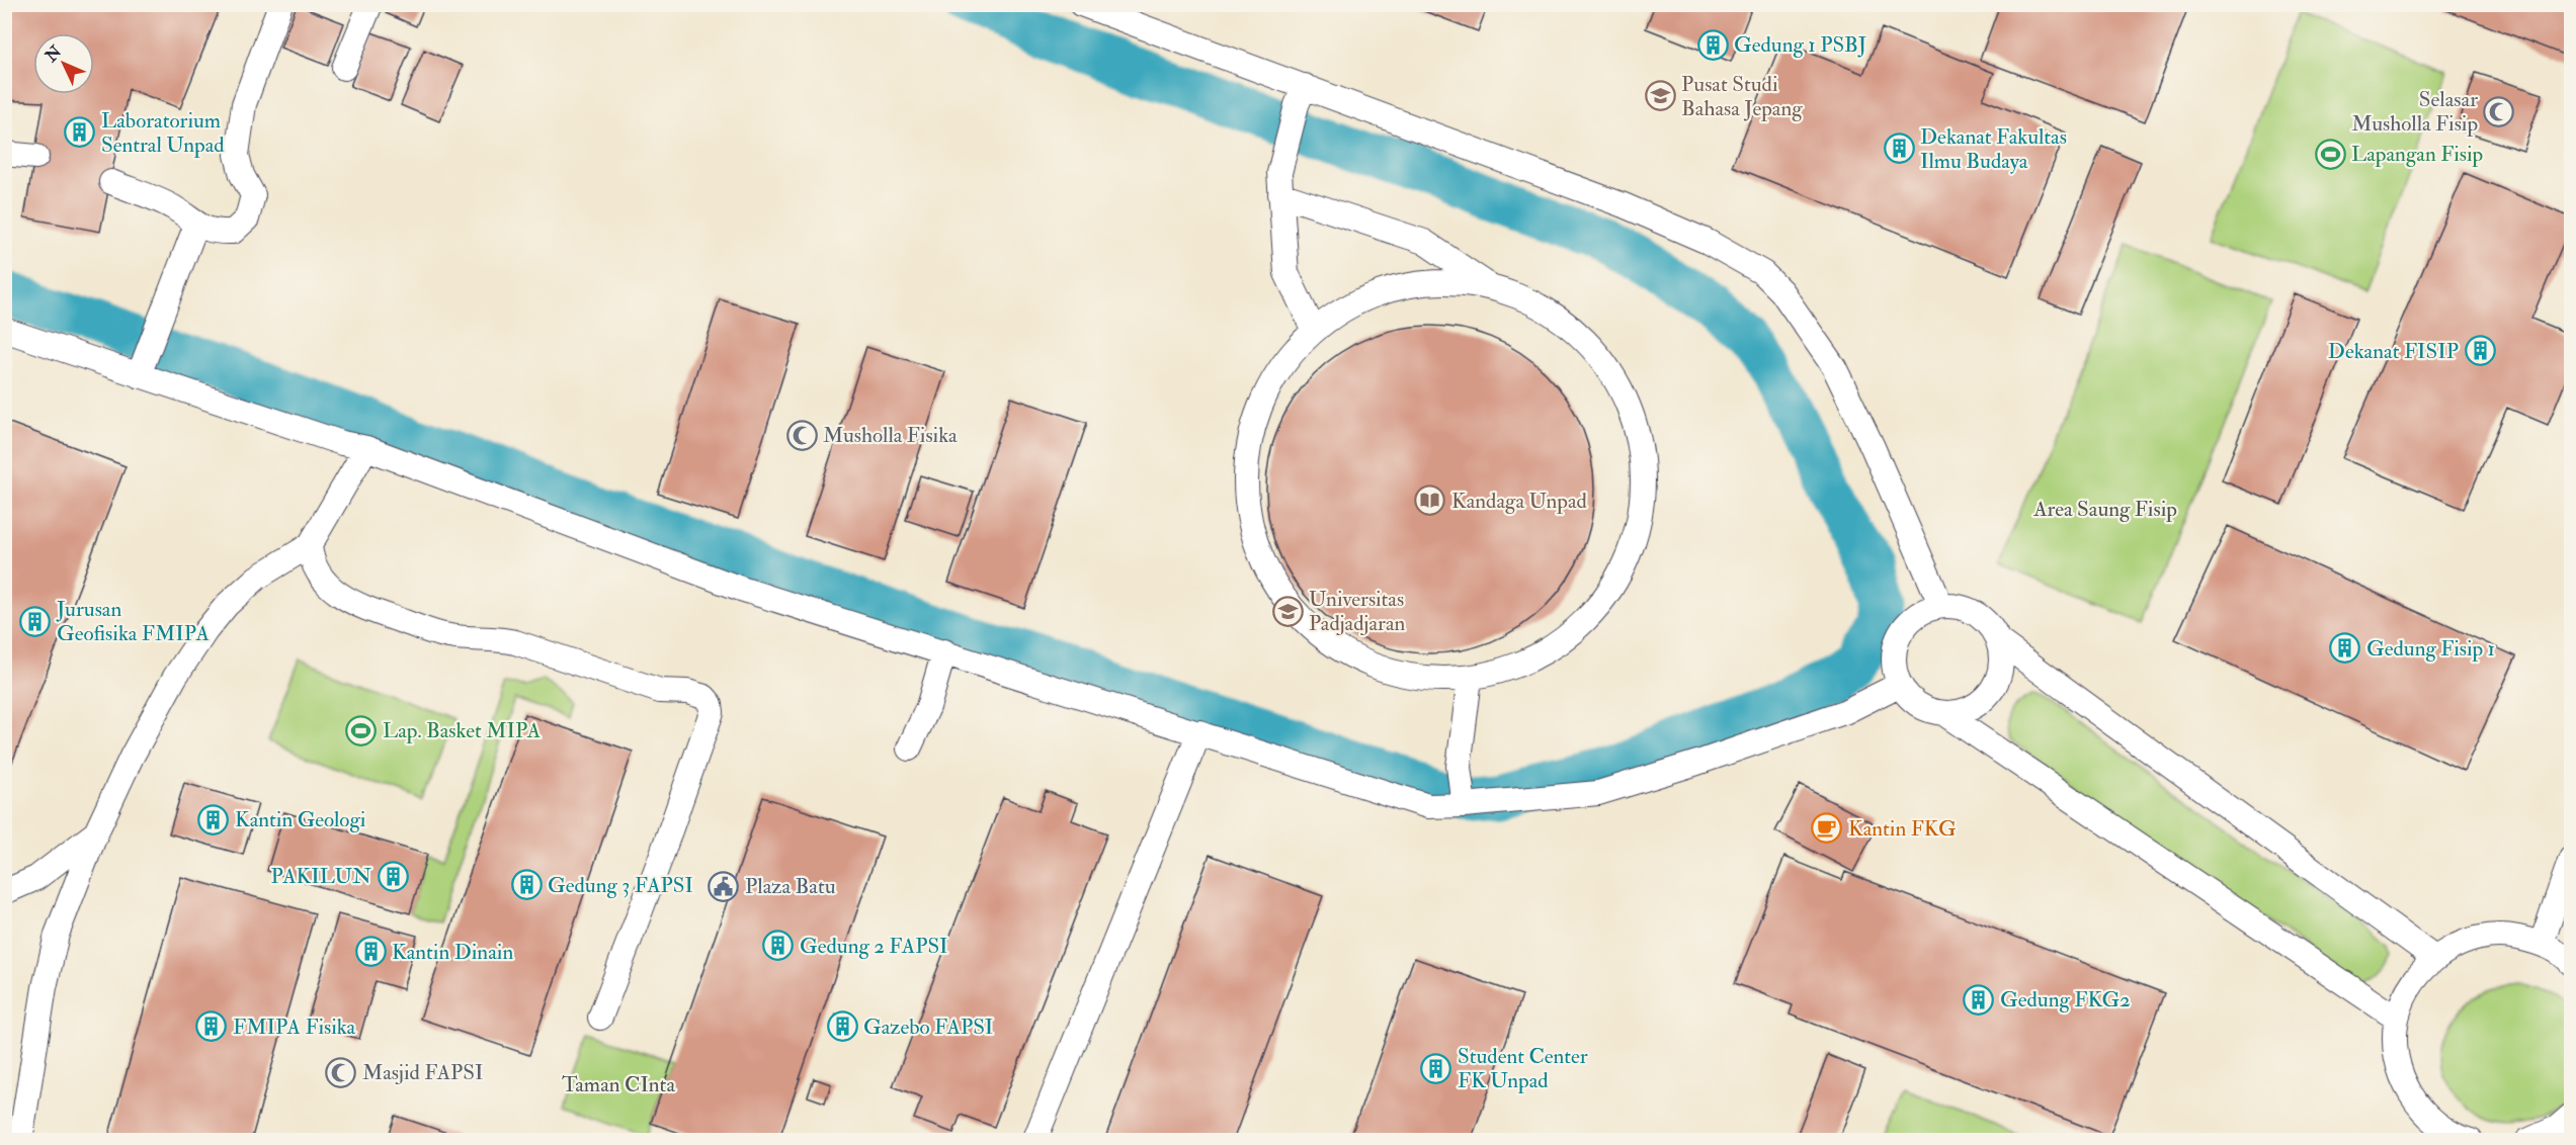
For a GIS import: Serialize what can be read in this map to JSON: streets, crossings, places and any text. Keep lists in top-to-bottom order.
{
  "parks": ["Area Saung Fisip", "Taman CInta"],
  "places": {
    "building": [
      "Gedung 1 PSBJ",
      "Laboratorium Sentral Unpad",
      "Dekanat Fakultas Ilmu Budaya",
      "Dekanat FISIP",
      "Jurusan Geofisika FMIPA",
      "Gedung Fisip 1",
      "Kantin Geologi",
      "PAKILUN",
      "Gedung 3 FAPSI",
      "Gedung 2 FAPSI",
      "Kantin Dinain",
      "Gedung FKG2",
      "FMIPA Fisika",
      "Gazebo FAPSI",
      "Student Center FK Unpad"
    ],
    "school or university": ["Pusat Studi Bahasa Jepang", "Universitas Padjadjaran"],
    "mosque": ["Selasar Musholla Fisip", "Musholla Fisika", "Masjid FAPSI"],
    "sports": ["Lapangan Fisip", "Lap. Basket MIPA"],
    "library": ["Kandaga Unpad"],
    "cafe": ["Kantin FKG"],
    "public building": ["Plaza Batu"]
  },
  "north": "top left"
}
